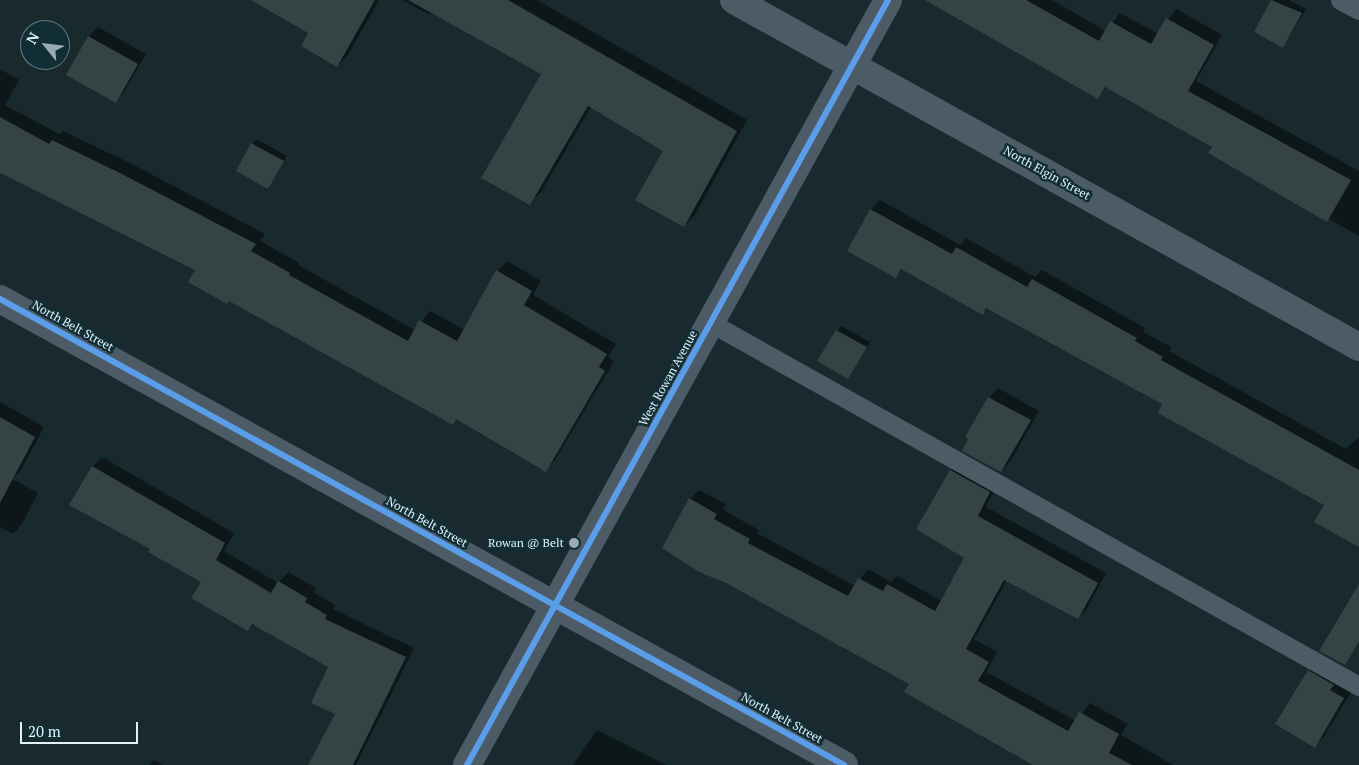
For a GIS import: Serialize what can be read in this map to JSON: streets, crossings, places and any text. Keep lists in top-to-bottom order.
{
  "streets": {
    "street": ["North Elgin Street", "North Belt Street", "West Rowan Avenue"]
  },
  "crossings": [
    ["North Elgin Street", "West Rowan Avenue"],
    ["North Belt Street", "West Rowan Avenue"]
  ],
  "places": ["Rowan @ Belt"],
  "scale_bar": "20 m",
  "north": "top left"
}
